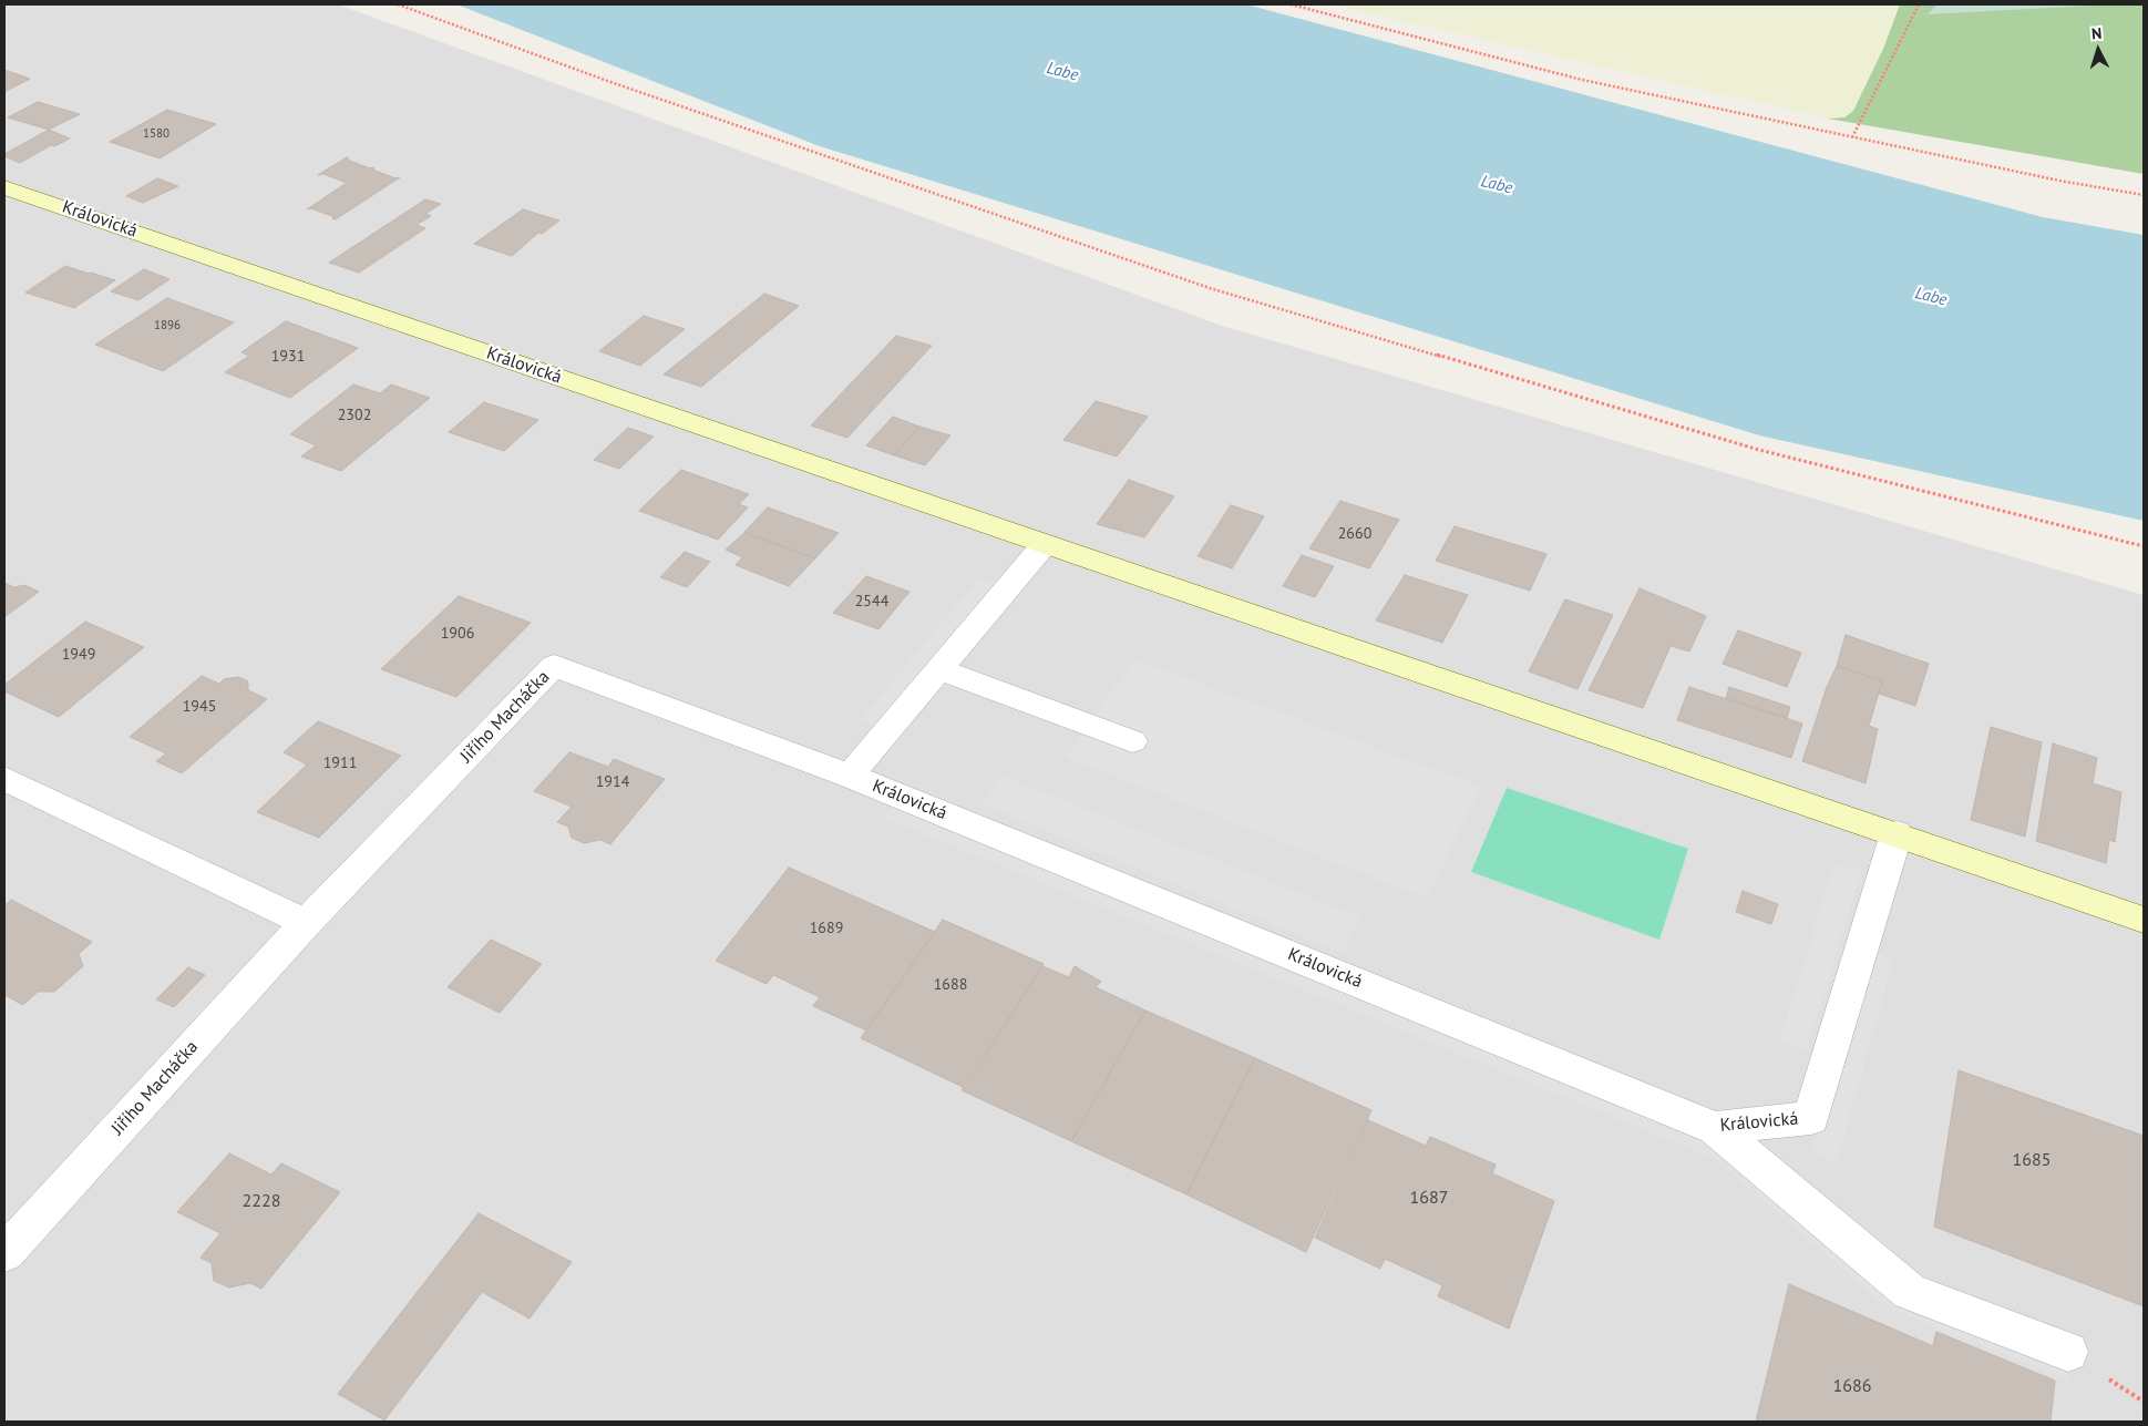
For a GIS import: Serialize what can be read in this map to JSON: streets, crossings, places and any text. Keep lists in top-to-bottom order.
{
  "streets": {
    "main road": ["Královická"],
    "street": ["Jiřího Macháčka"]
  },
  "crossings": [
    ["Královická", "Jiřího Macháčka"]
  ],
  "water": ["Labe"],
  "house_numbers": [
    "1580",
    "1896",
    "1931",
    "2302",
    "2660",
    "2544",
    "1906",
    "1949",
    "1945",
    "1911",
    "1914",
    "1689",
    "1688",
    "1685",
    "1687",
    "2228",
    "1686"
  ],
  "north": "top"
}
